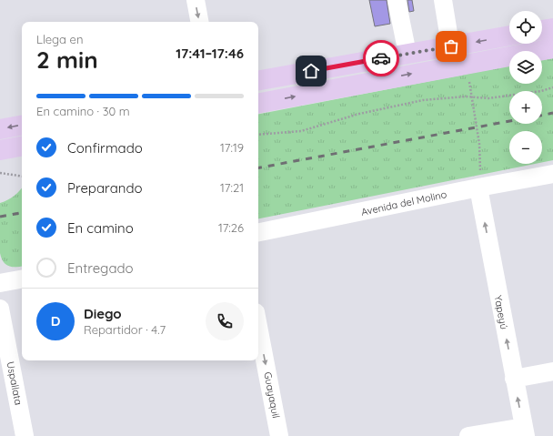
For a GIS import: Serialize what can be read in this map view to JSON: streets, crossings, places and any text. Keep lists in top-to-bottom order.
{
  "streets": {
    "street": [
      "Avenida del Molino",
      "Yapeyú",
      "Uspallata",
      "Guayaquil"
    ]
  },
  "crossings": [
    ["Avenida del Molino", "Yapeyú"]
  ],
  "one_way": ["Yapeyú", "Guayaquil"],
  "page": {
    "map_buttons": ["+", "−"],
    "heading": ["2 min", "Llega en", "17:41–17:46"],
    "panel": ["Diego", "Repartidor · 4.7"],
    "bar": "En camino · 30 m",
    "list": [
      ["Confirmado", "17:19"],
      ["Preparando", "17:21"],
      ["En camino", "17:26"],
      "Entregado"
    ],
    "round": "D"
  }
}
